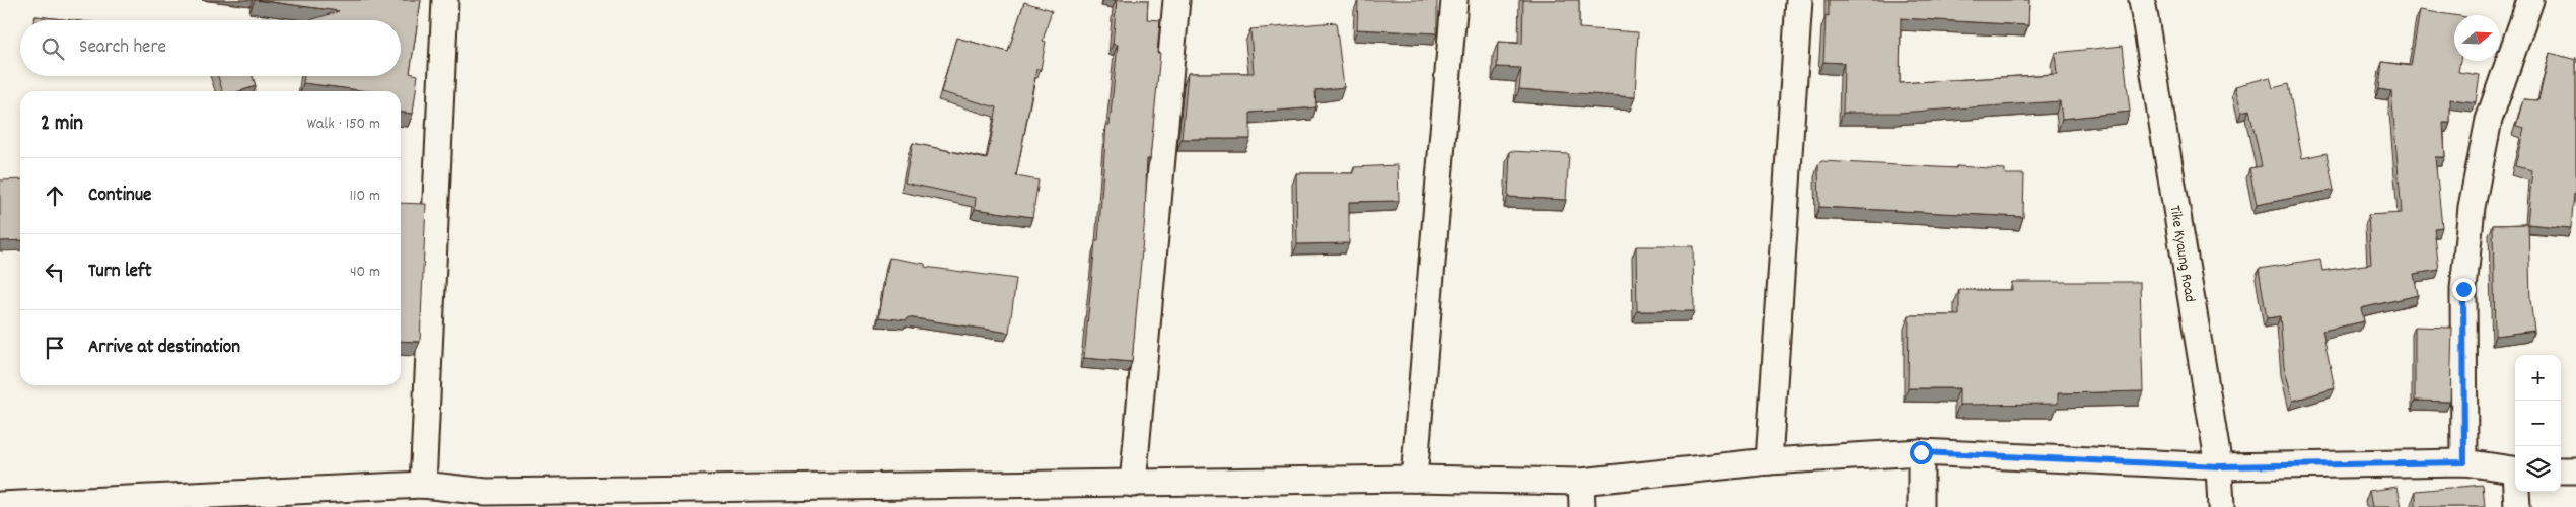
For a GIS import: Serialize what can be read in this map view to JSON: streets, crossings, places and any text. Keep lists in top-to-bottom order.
{
  "streets": {
    "street": ["Tike Kyaung Road"]
  },
  "north": "right",
  "page": {
    "search": "Search here",
    "heading": ["2 min", "Walk · 150 m"],
    "list": [
      ["Continue", "110 m"],
      ["Turn left", "40 m"],
      "Arrive at destination"
    ],
    "map_buttons": ["+", "−"]
  }
}
